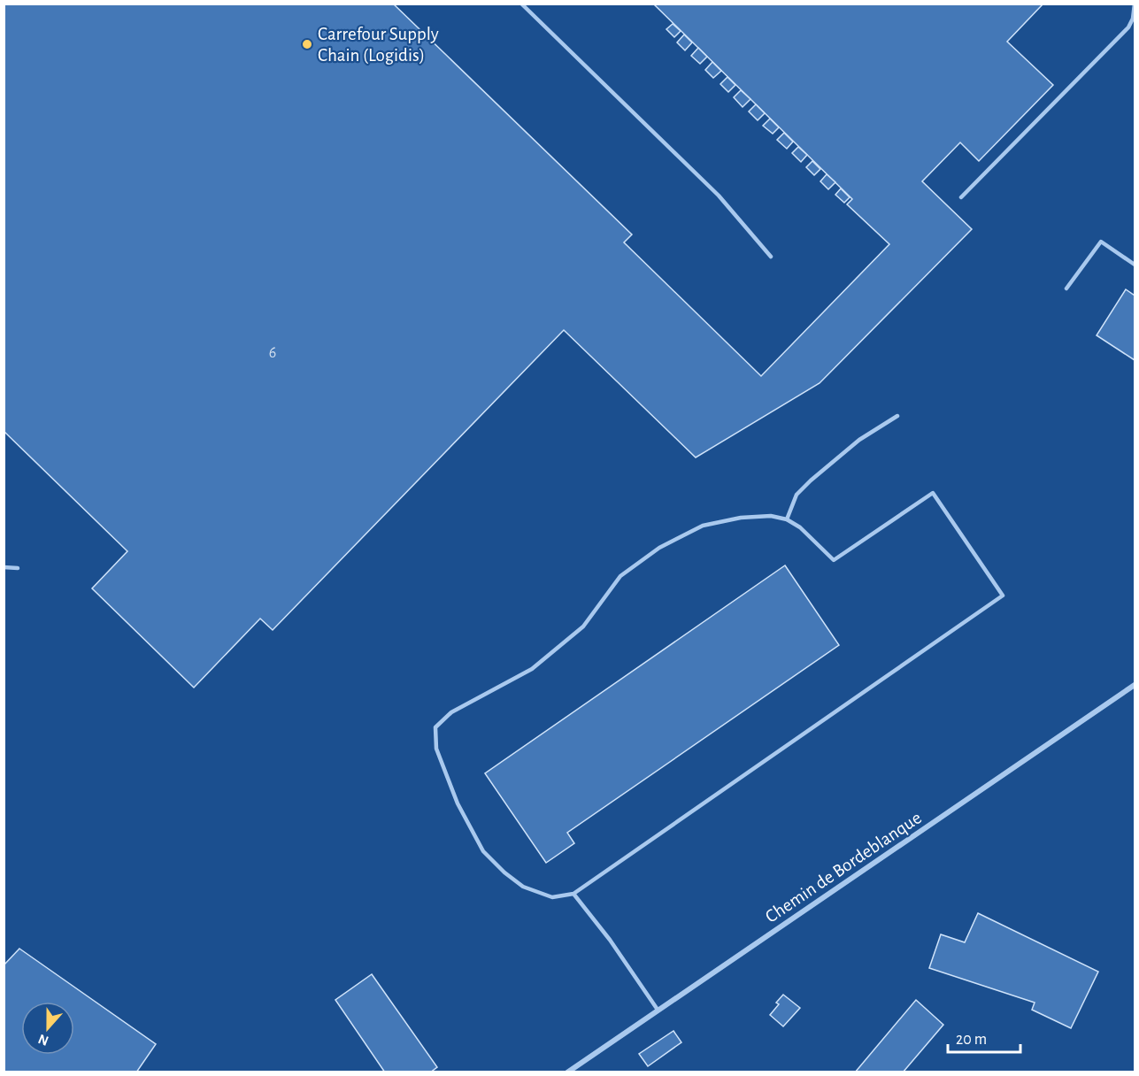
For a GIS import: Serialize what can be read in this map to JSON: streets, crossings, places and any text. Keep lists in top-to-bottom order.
{
  "streets": {
    "street": ["Chemin de Bordeblanque"]
  },
  "places": ["Carrefour Supply Chain (Logidis)"],
  "house_numbers": ["6"],
  "scale_bar": "20 m",
  "north": "bottom"
}
